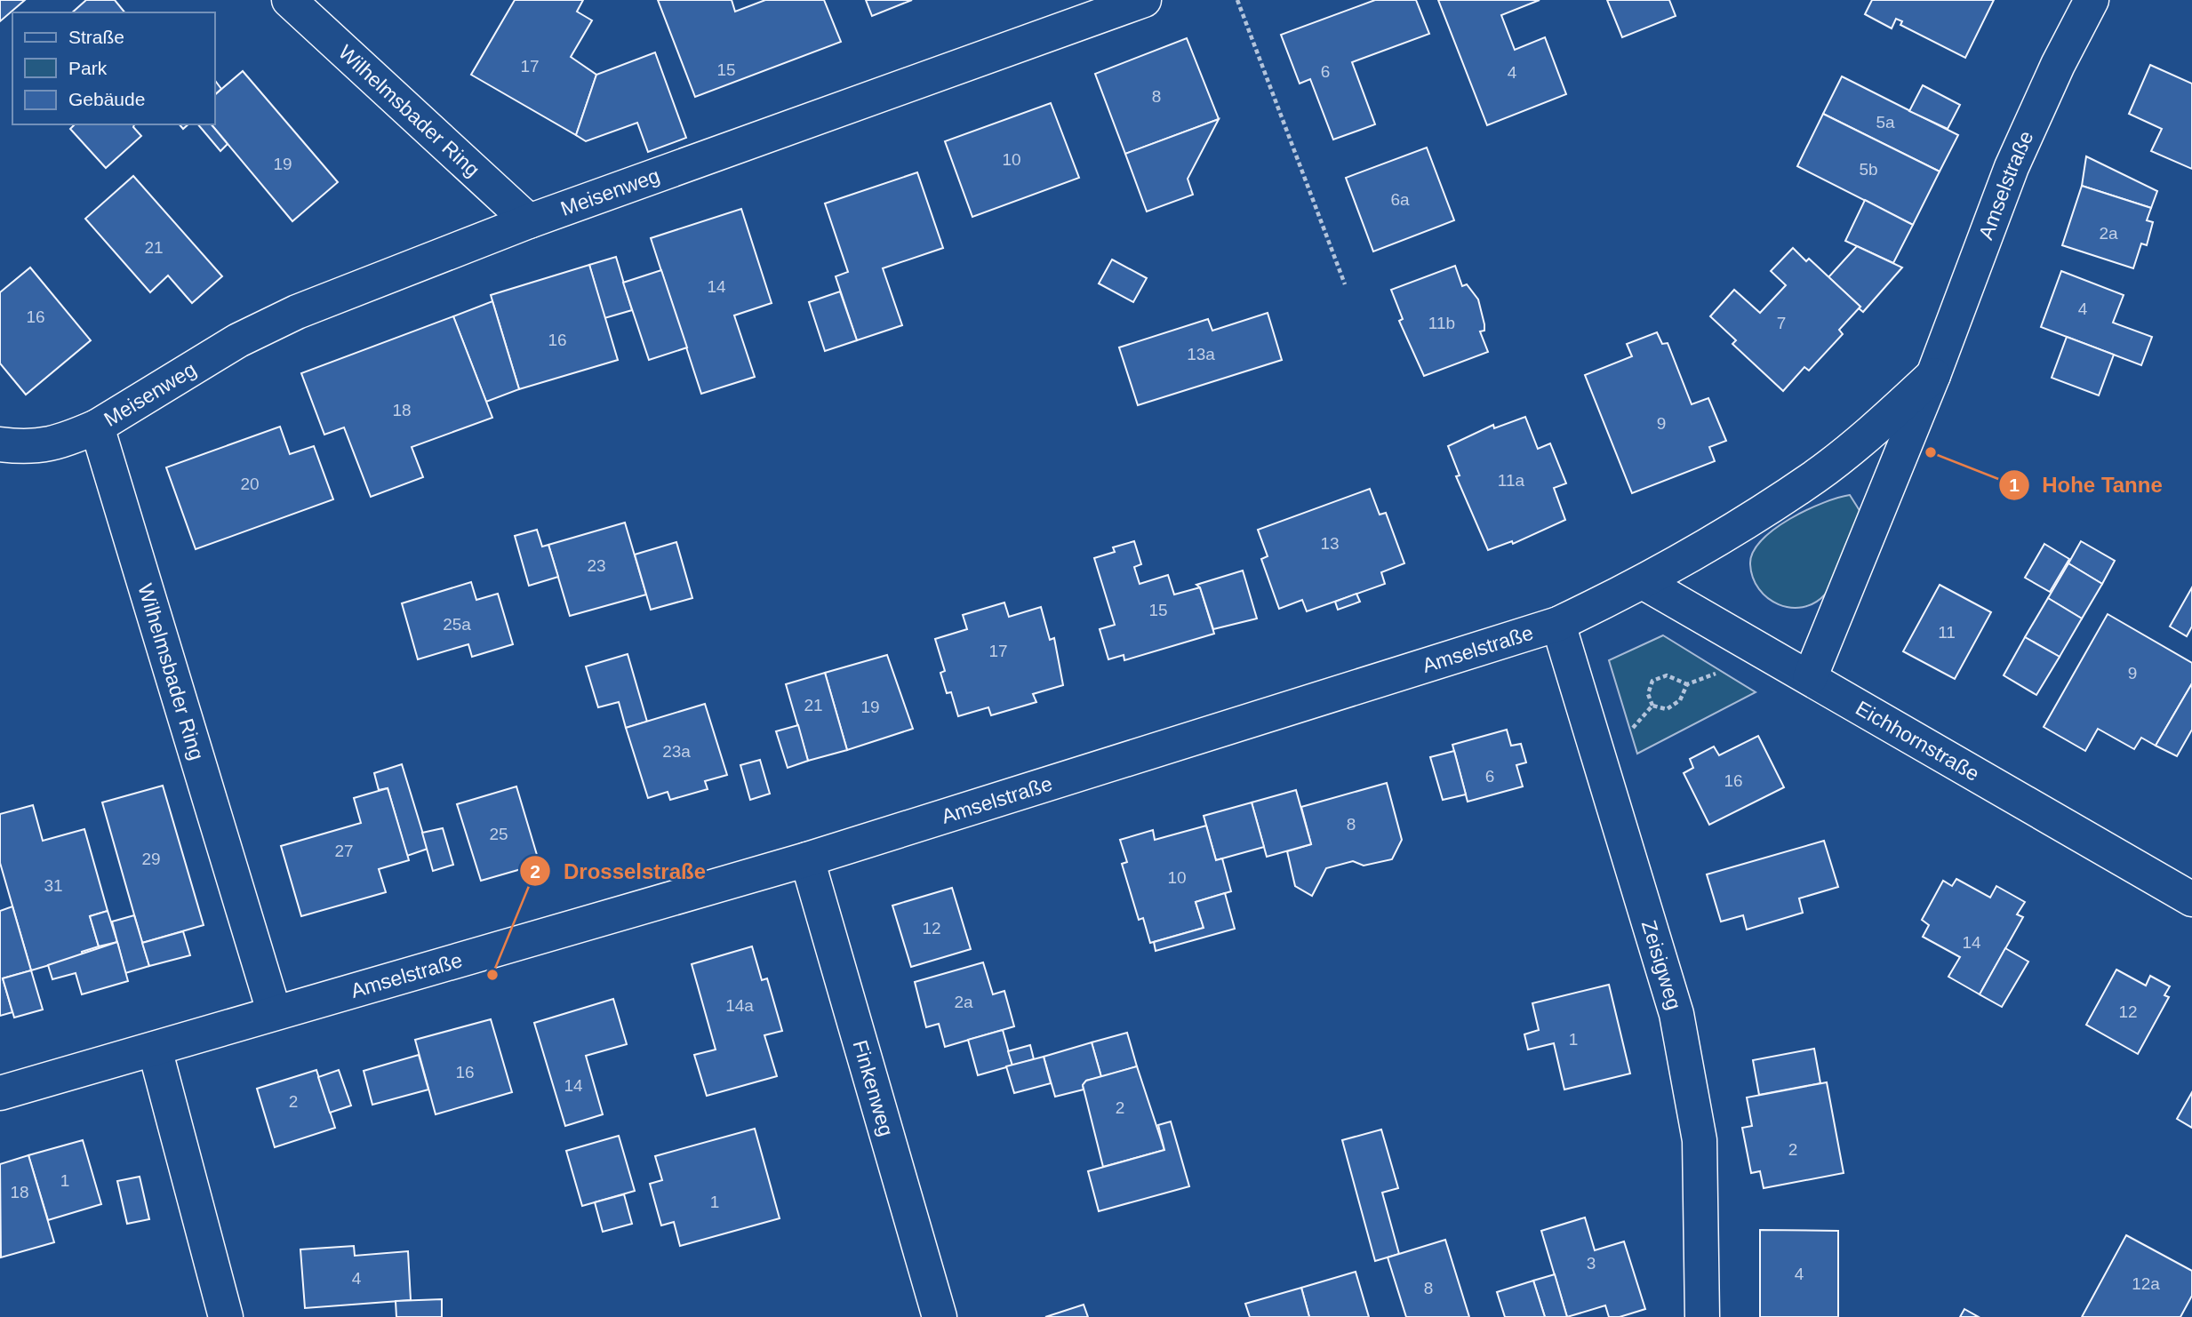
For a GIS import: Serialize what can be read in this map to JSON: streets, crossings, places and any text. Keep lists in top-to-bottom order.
{
  "streets": {
    "street": [
      "Wilhelmsbader Ring",
      "Amselstraße",
      "Meisenweg",
      "Eichhornstraße",
      "Zeisigweg",
      "Finkenweg"
    ]
  },
  "crossings": [
    ["Wilhelmsbader Ring", "Amselstraße"],
    ["Wilhelmsbader Ring", "Meisenweg"],
    ["Amselstraße", "Eichhornstraße"],
    ["Amselstraße", "Zeisigweg"],
    ["Amselstraße", "Finkenweg"]
  ],
  "places": ["Hohe Tanne", "Drosselstraße"],
  "house_numbers": [
    "17",
    "15",
    "6",
    "4",
    "8",
    "5a",
    "10",
    "19",
    "5b",
    "6a",
    "2a",
    "21",
    "14",
    "4",
    "16",
    "11b",
    "7",
    "16",
    "13a",
    "18",
    "9",
    "11a",
    "20",
    "13",
    "23",
    "15",
    "25a",
    "11",
    "17",
    "9",
    "21",
    "19",
    "23a",
    "6",
    "16",
    "8",
    "25",
    "27",
    "29",
    "10",
    "31",
    "12",
    "14",
    "2a",
    "14a",
    "12",
    "1",
    "16",
    "14",
    "2",
    "2",
    "2",
    "1",
    "18",
    "1",
    "3",
    "4",
    "4",
    "12a",
    "8"
  ],
  "legend": ["Straße", "Park", "Gebäude"]
}
